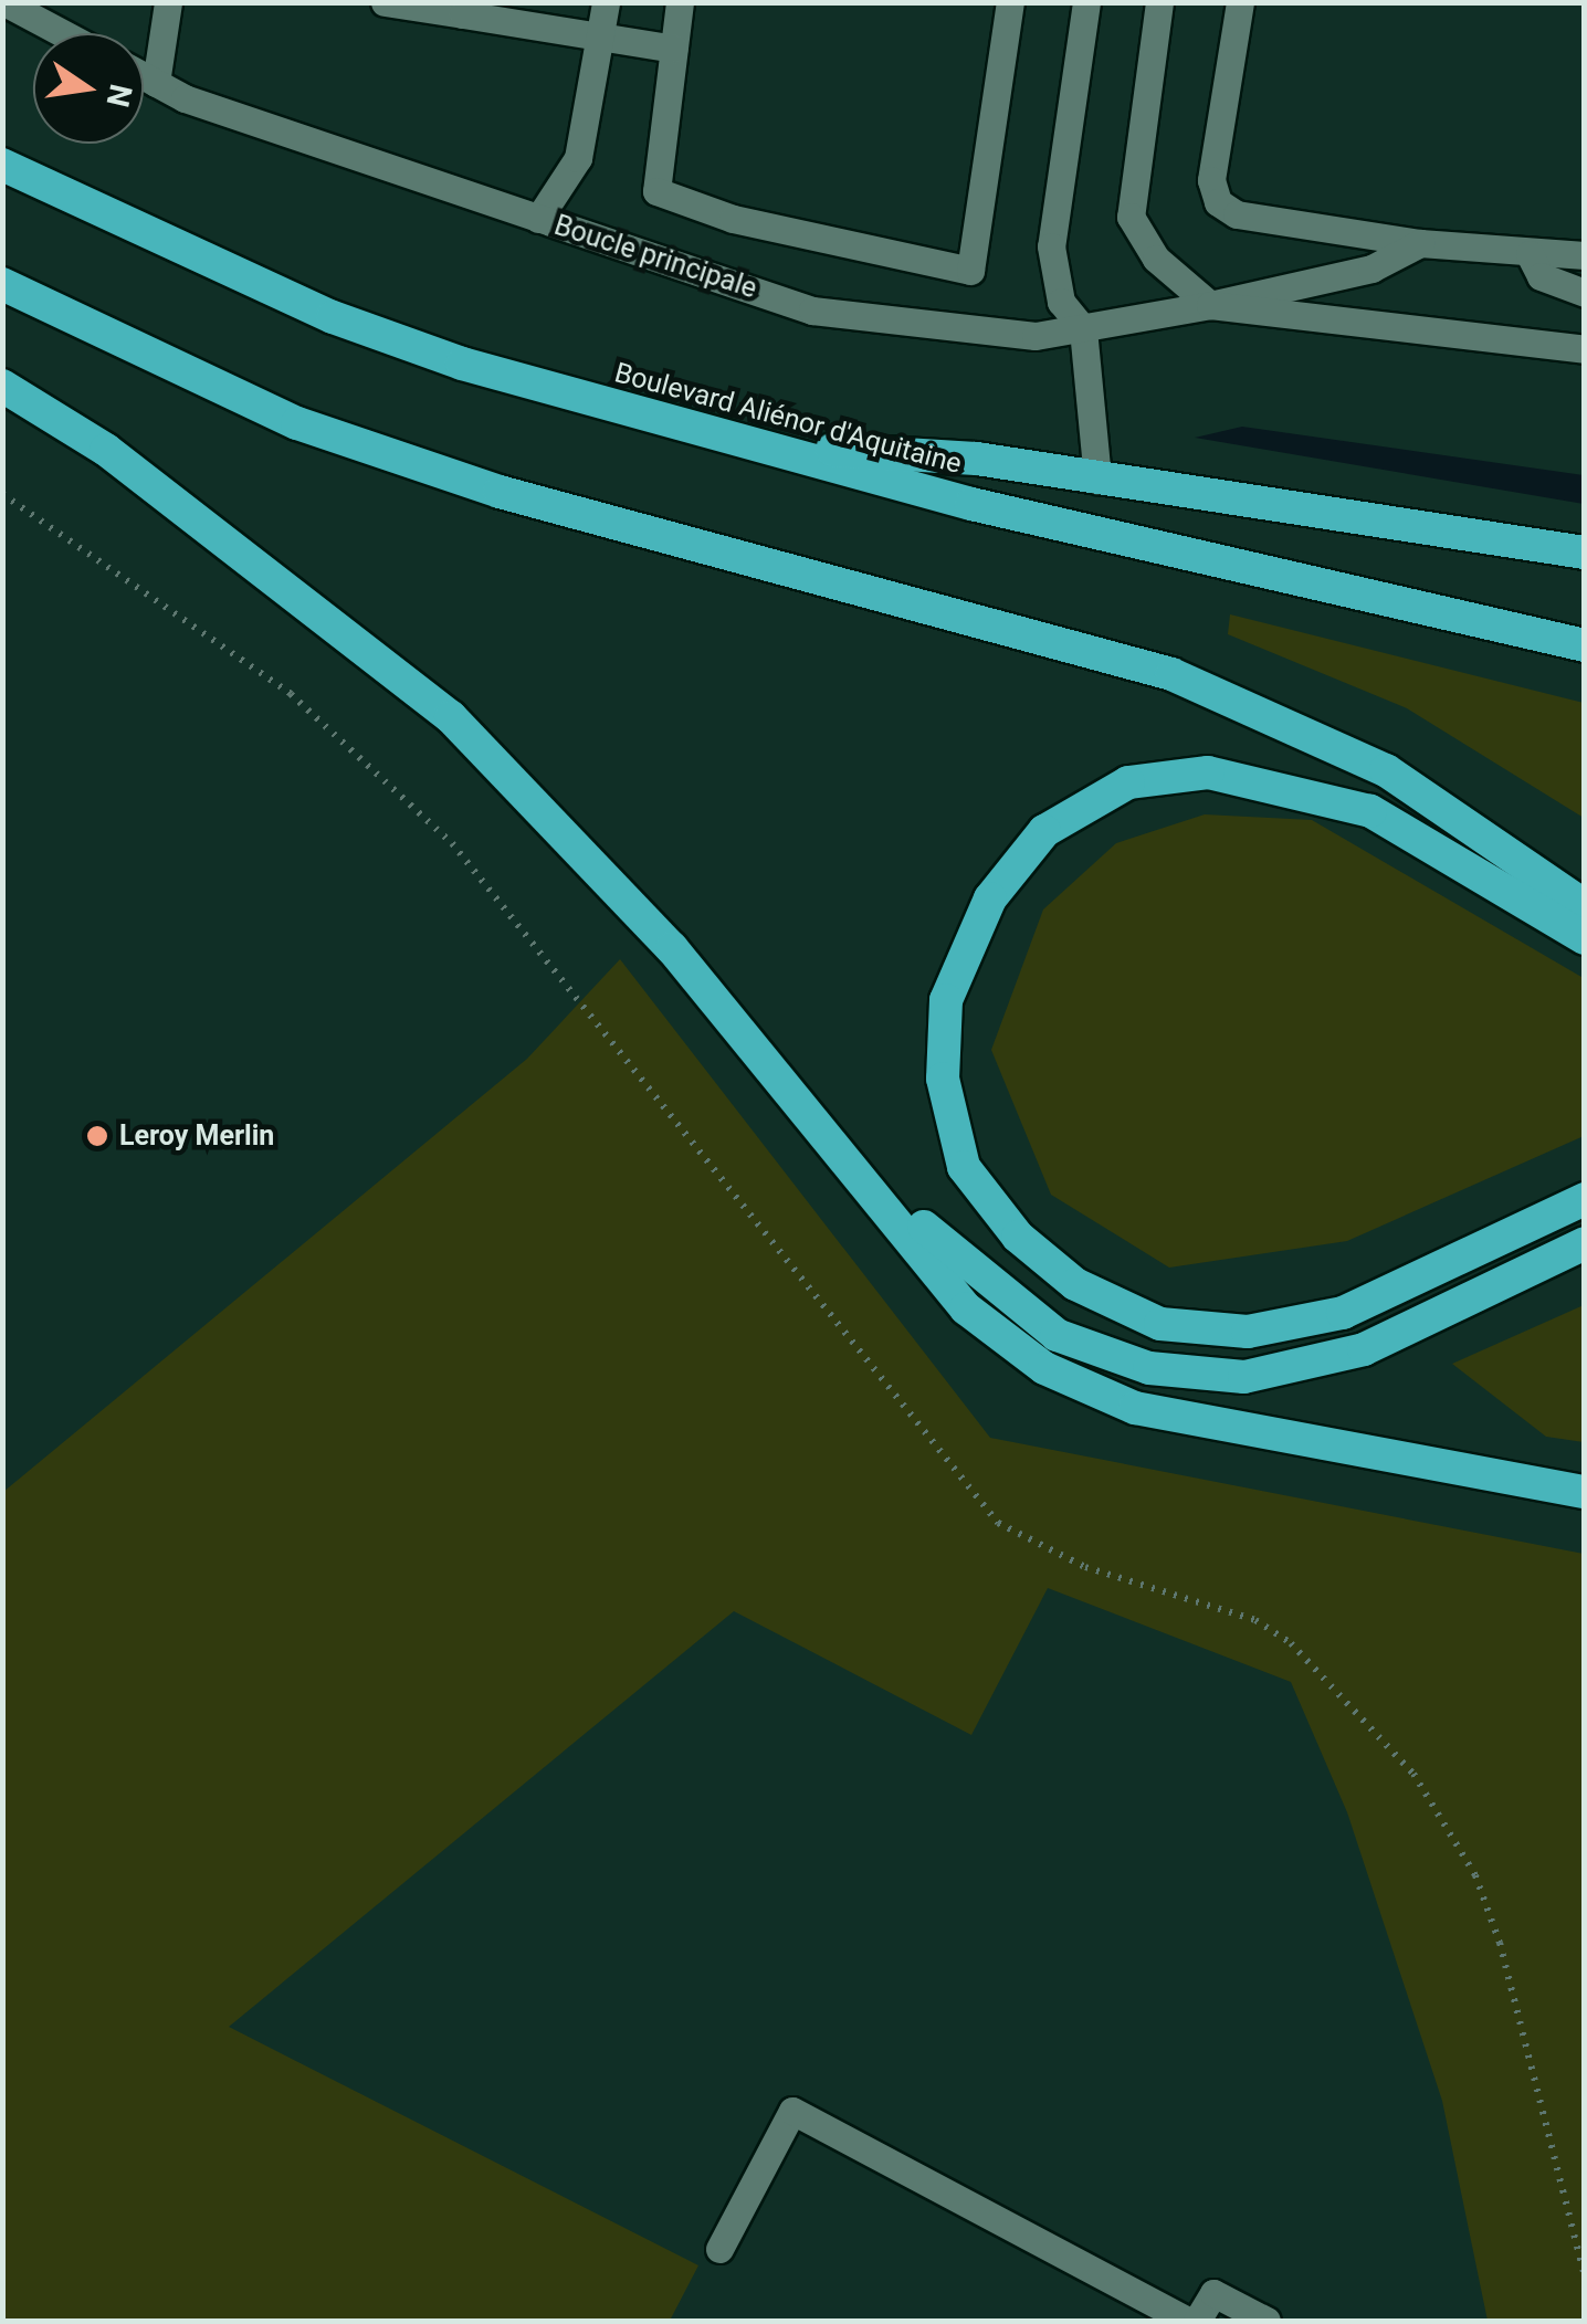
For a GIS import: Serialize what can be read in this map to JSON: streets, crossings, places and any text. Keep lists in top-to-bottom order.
{
  "streets": {
    "highway": ["Boulevard Aliénor d'Aquitaine"],
    "street": ["Boucle principale"]
  },
  "places": ["Leroy Merlin"],
  "north": "right"
}
